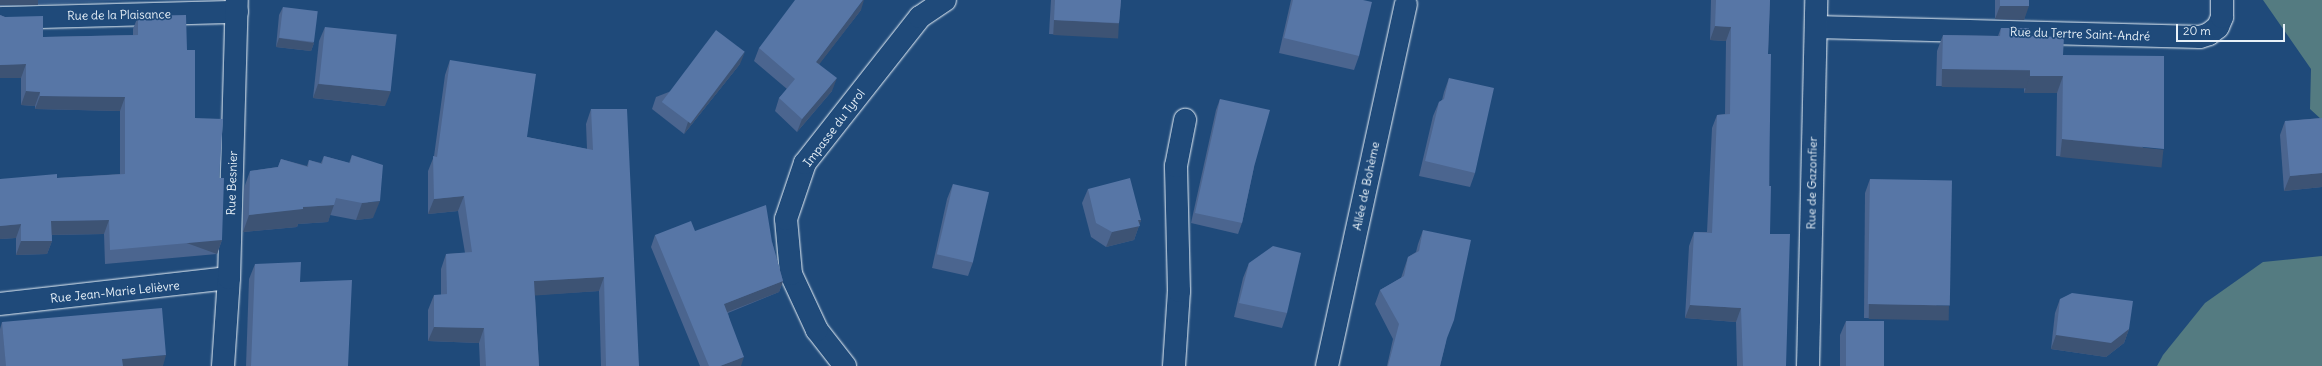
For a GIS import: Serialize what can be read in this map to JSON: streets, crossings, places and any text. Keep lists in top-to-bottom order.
{
  "streets": {
    "street": [
      "Rue de la Plaisance",
      "Rue du Tertre Saint-André",
      "Impasse du Tyrol",
      "Rue Besnier",
      "Rue de Gazonfier",
      "Allée de Bohème",
      "Rue Jean-Marie Lelièvre"
    ]
  },
  "crossings": [
    ["Rue de la Plaisance", "Rue Besnier"],
    ["Rue du Tertre Saint-André", "Rue de Gazonfier"],
    ["Rue Besnier", "Rue Jean-Marie Lelièvre"]
  ],
  "scale_bar": "20 m"
}
